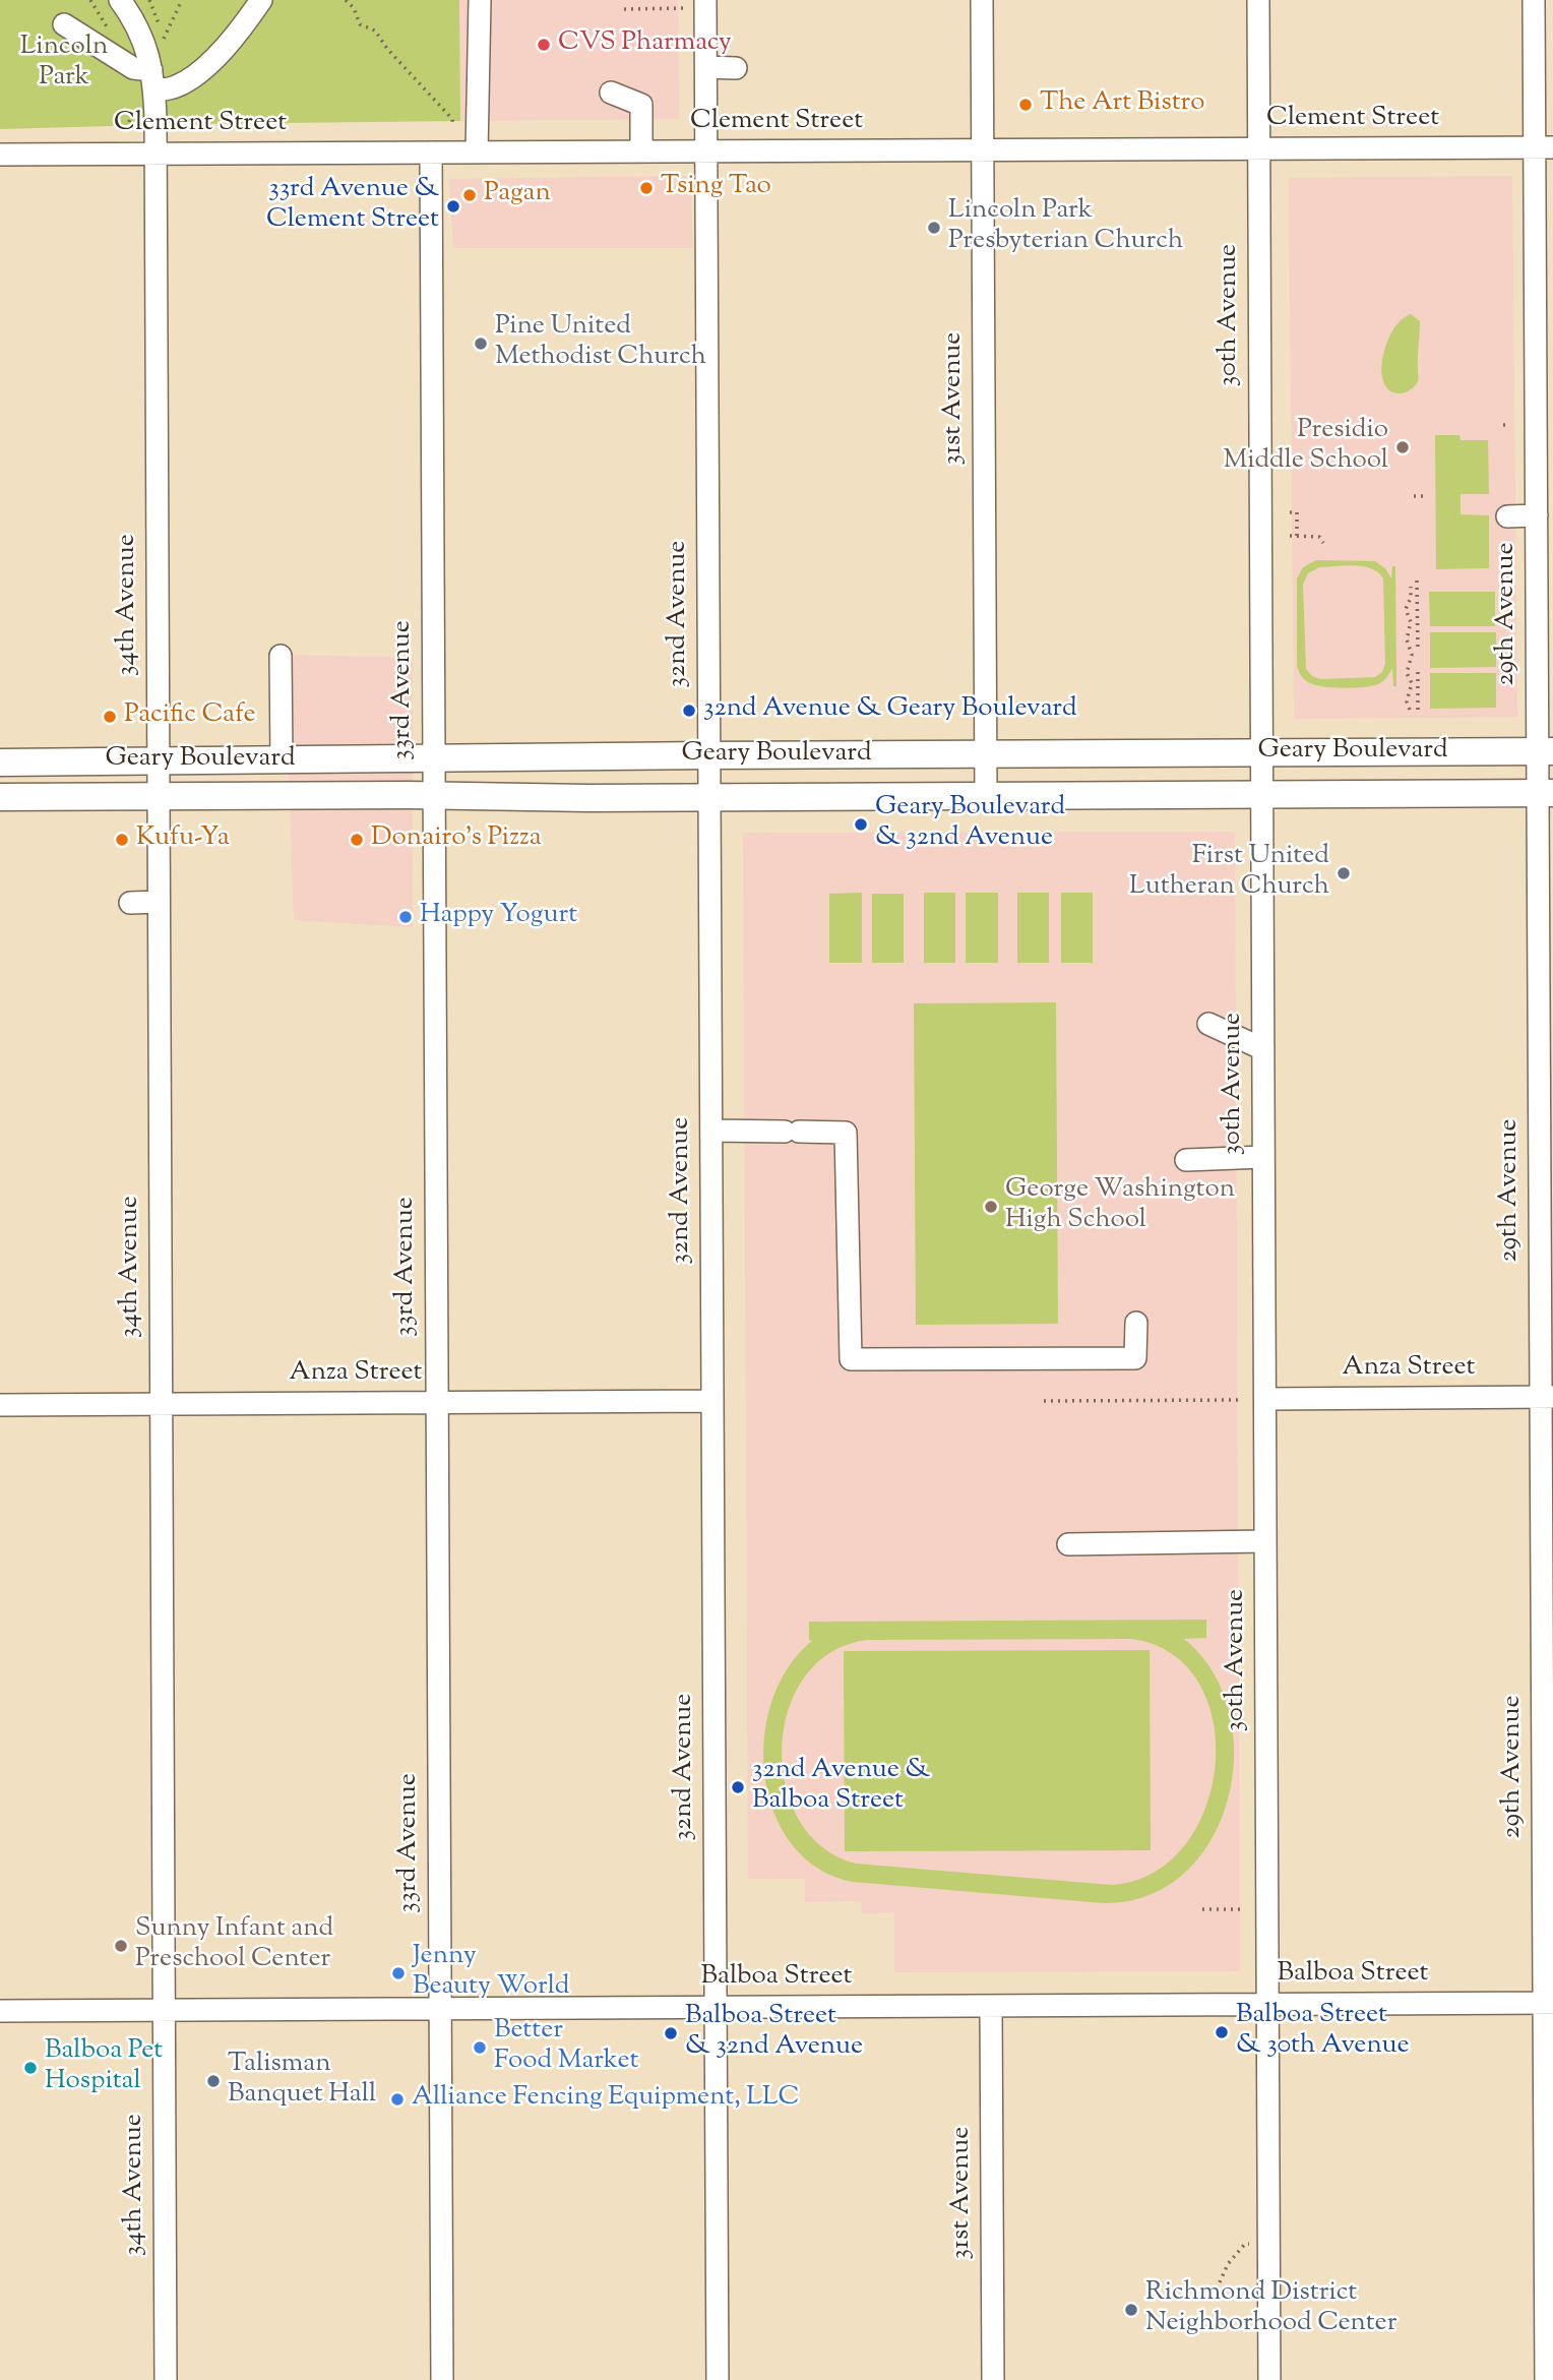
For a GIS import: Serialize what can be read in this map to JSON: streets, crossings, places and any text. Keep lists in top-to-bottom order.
{
  "streets": {
    "main road": ["Geary Boulevard"],
    "street": [
      "Clement Street",
      "30th Avenue",
      "31st Avenue",
      "34th Avenue",
      "32nd Avenue",
      "29th Avenue",
      "33rd Avenue",
      "Anza Street",
      "Balboa Street"
    ]
  },
  "crossings": [
    ["Clement Street", "30th Avenue"],
    ["Clement Street", "31st Avenue"],
    ["Clement Street", "34th Avenue"],
    ["Clement Street", "32nd Avenue"],
    ["Clement Street", "29th Avenue"],
    ["Clement Street", "33rd Avenue"],
    ["30th Avenue", "Geary Boulevard"],
    ["30th Avenue", "Anza Street"],
    ["30th Avenue", "Balboa Street"],
    ["31st Avenue", "Geary Boulevard"],
    ["31st Avenue", "Balboa Street"],
    ["34th Avenue", "Geary Boulevard"],
    ["34th Avenue", "Anza Street"],
    ["34th Avenue", "Balboa Street"],
    ["32nd Avenue", "Geary Boulevard"],
    ["32nd Avenue", "Anza Street"],
    ["32nd Avenue", "Balboa Street"],
    ["29th Avenue", "Geary Boulevard"],
    ["29th Avenue", "Anza Street"],
    ["29th Avenue", "Balboa Street"],
    ["33rd Avenue", "Geary Boulevard"],
    ["33rd Avenue", "Anza Street"],
    ["33rd Avenue", "Balboa Street"]
  ],
  "parks": ["Lincoln Park"],
  "places": [
    "CVS Pharmacy",
    "The Art Bistro",
    "Tsing Tao",
    "Pagan",
    "33rd Avenue & Clement Street",
    "Lincoln Park Presbyterian Church",
    "Pine United Methodist Church",
    "Presidio Middle School",
    "32nd Avenue & Geary Boulevard",
    "Pacific Cafe",
    "Geary Boulevard & 32nd Avenue",
    "Kufu-Ya",
    "Donairo’s Pizza",
    "First United Lutheran Church",
    "Happy Yogurt",
    "George Washington High School",
    "32nd Avenue & Balboa Street",
    "Sunny Infant and Preschool Center",
    "Jenny Beauty World",
    "Balboa Street & 30th Avenue",
    "Balboa Street & 32nd Avenue",
    "Better Food Market",
    "Balboa Pet Hospital",
    "Talisman Banquet Hall",
    "Alliance Fencing Equipment, LLC",
    "Richmond District Neighborhood Center"
  ]
}
